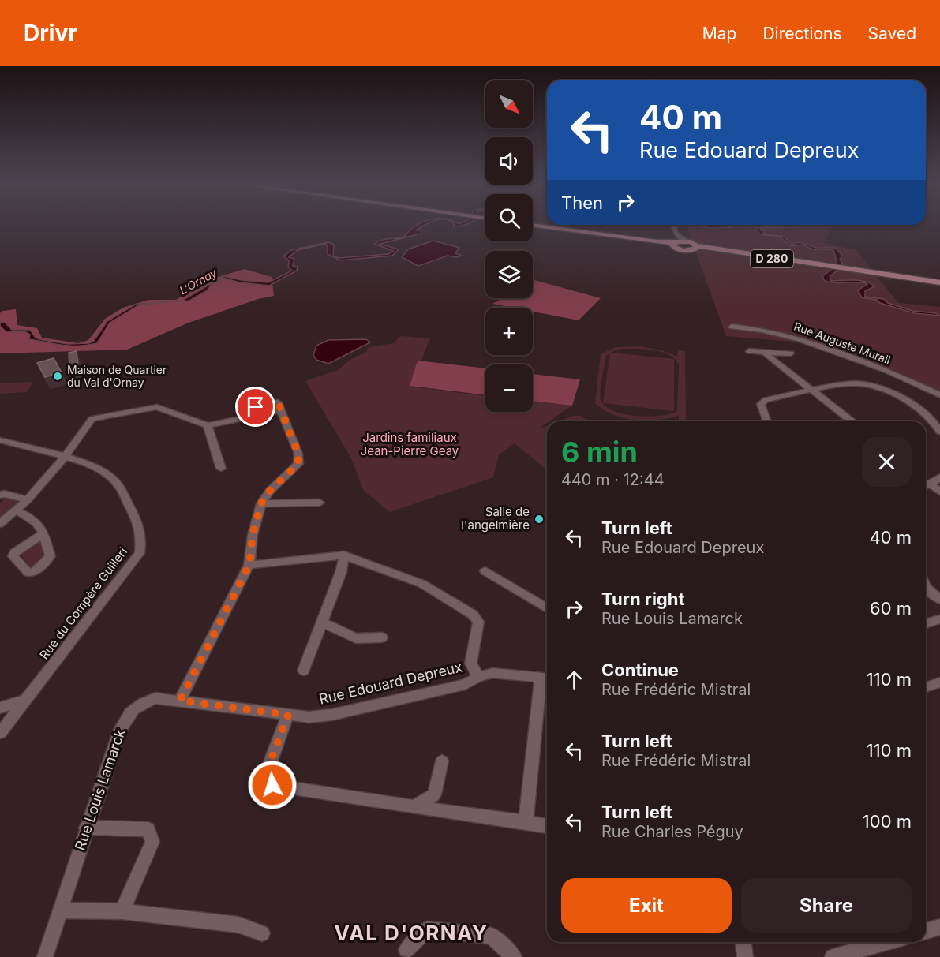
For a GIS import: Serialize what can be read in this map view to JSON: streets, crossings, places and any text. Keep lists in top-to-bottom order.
{
  "streets": {
    "main road": ["D 280"],
    "street": [
      "Rue Auguste Murail",
      "Rue du Compère Guilleri",
      "Rue Edouard Depreux",
      "Rue Louis Lamarck"
    ]
  },
  "crossings": [
    ["Rue Edouard Depreux", "Rue Louis Lamarck"]
  ],
  "districts": ["VAL D'ORNAY"],
  "water": ["L'Ornay"],
  "parks": ["Jardins familiaux Jean-Pierre Geay"],
  "places": ["Maison de Quartier du Val d'Ornay", "Salle de l'angelmière"],
  "north": "bottom right",
  "page": {
    "header": "Drivr",
    "nav": ["Map", "Directions", "Saved"],
    "map_buttons": ["+", "−"],
    "turn": ["40 m", "Rue Edouard Depreux"],
    "then": "Then",
    "heading": ["6 min", "440 m · 12:44"],
    "list": [
      {
        "name": "Turn left",
        "note": "Rue Edouard Depreux",
        "value": "40 m"
      },
      {
        "name": "Turn right",
        "note": "Rue Louis Lamarck",
        "value": "60 m"
      },
      {
        "name": "Continue",
        "note": "Rue Frédéric Mistral",
        "value": "110 m"
      },
      {
        "name": "Turn left",
        "note": "Rue Frédéric Mistral",
        "value": "110 m"
      },
      {
        "name": "Turn left",
        "note": "Rue Charles Péguy",
        "value": "100 m"
      }
    ],
    "buttons": ["Exit", "Share"]
  }
}
